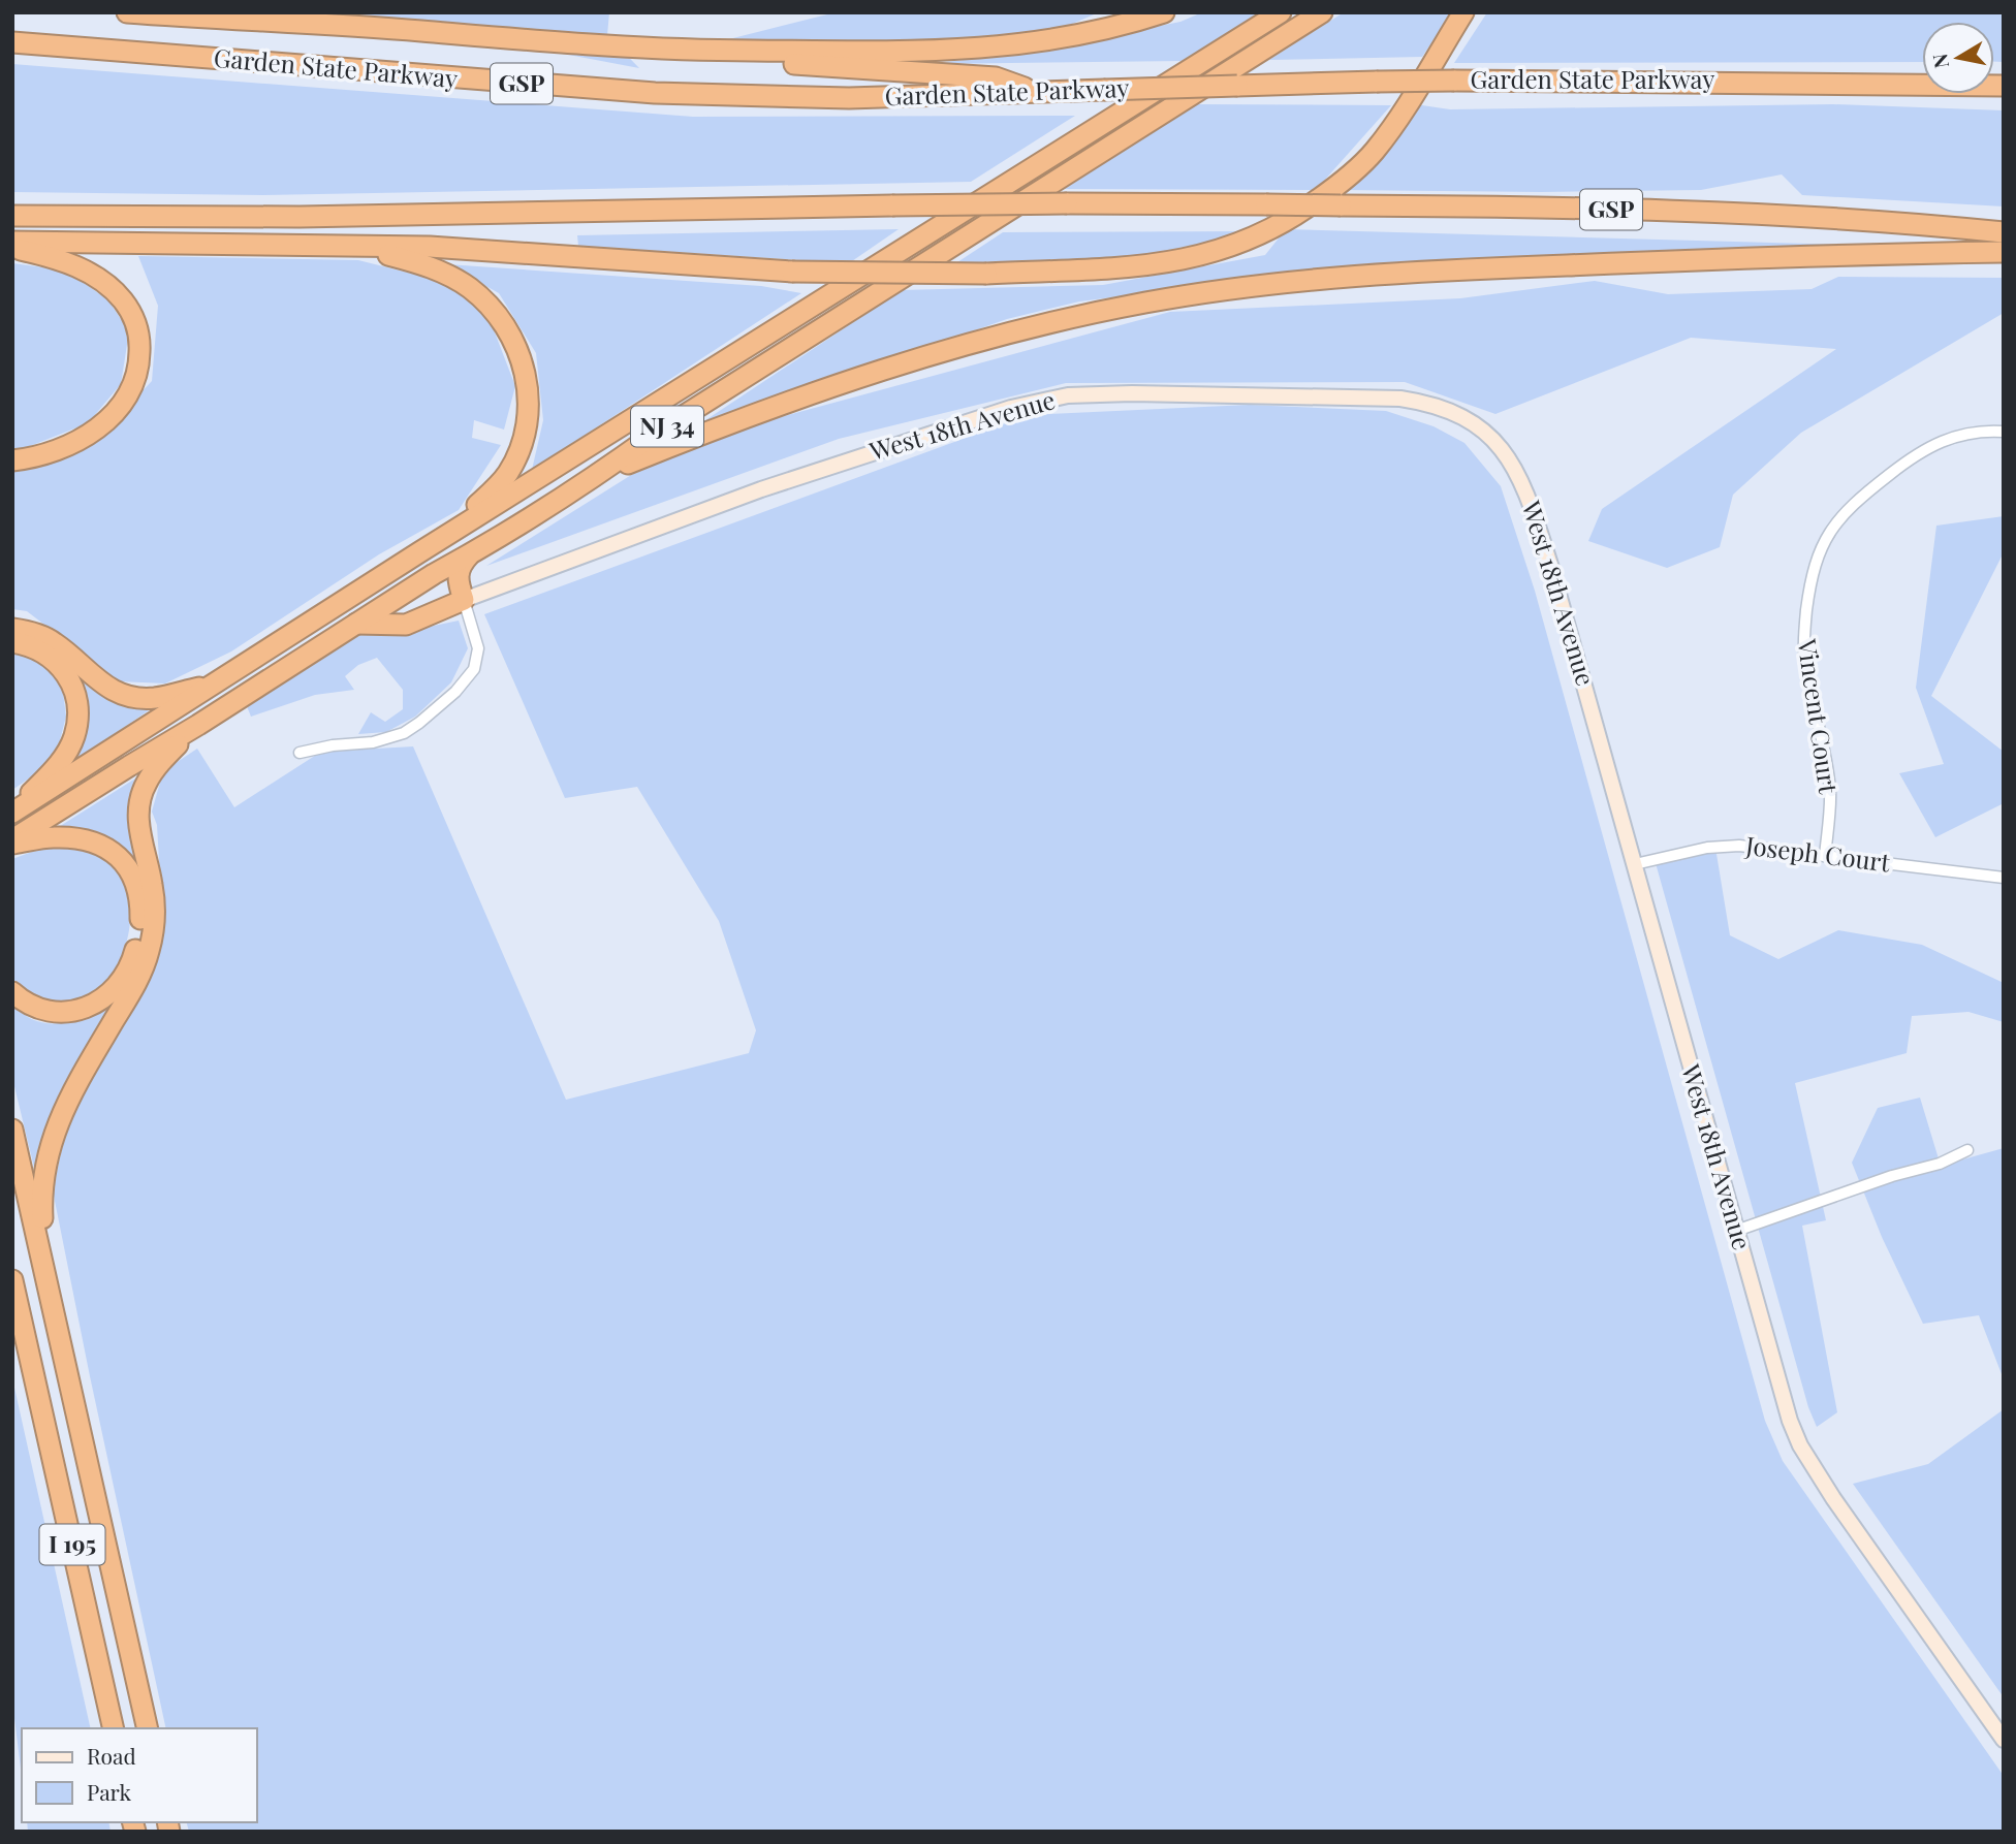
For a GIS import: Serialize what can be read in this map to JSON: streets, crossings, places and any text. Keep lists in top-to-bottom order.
{
  "streets": {
    "highway": [
      "Garden State Parkway",
      "GSP",
      "NJ 34",
      "I 195"
    ],
    "street": ["West 18th Avenue", "Vincent Court", "Joseph Court"]
  },
  "crossings": [
    ["West 18th Avenue", "Joseph Court"],
    ["Vincent Court", "Joseph Court"]
  ],
  "legend": ["Road", "Park"],
  "north": "left"
}
